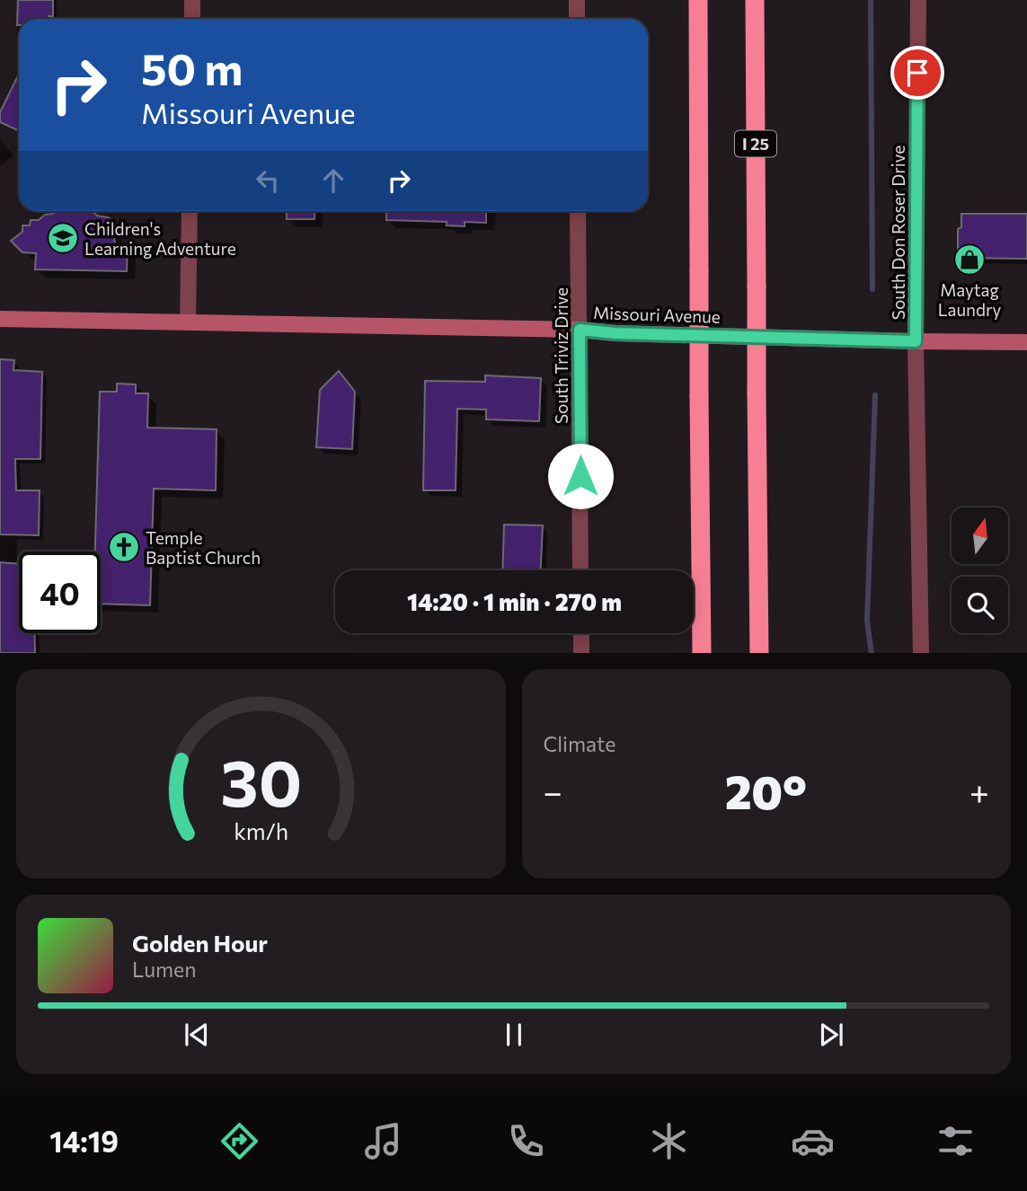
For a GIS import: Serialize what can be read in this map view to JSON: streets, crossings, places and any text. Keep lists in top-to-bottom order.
{
  "streets": {
    "highway": ["I 25"],
    "main road": ["Missouri Avenue"],
    "street": ["South Don Roser Drive", "South Triviz Drive"]
  },
  "crossings": [
    ["South Don Roser Drive", "Missouri Avenue"],
    ["Missouri Avenue", "South Triviz Drive"]
  ],
  "places": {
    "school or university": ["Children's Learning Adventure"],
    "shop": ["Maytag Laundry"],
    "church": ["Temple Baptist Church"]
  },
  "north": "top",
  "page": {
    "turn": ["50 m", "Missouri Avenue"],
    "limit": "40",
    "trip": "14:20 · 1 min · 270 m",
    "tile": "Climate",
    "heat": ["−", "20°", "+"],
    "song": ["Golden Hour", "Lumen"],
    "tabs": "14:19",
    "gauge": ["30", "km/h"]
  }
}
